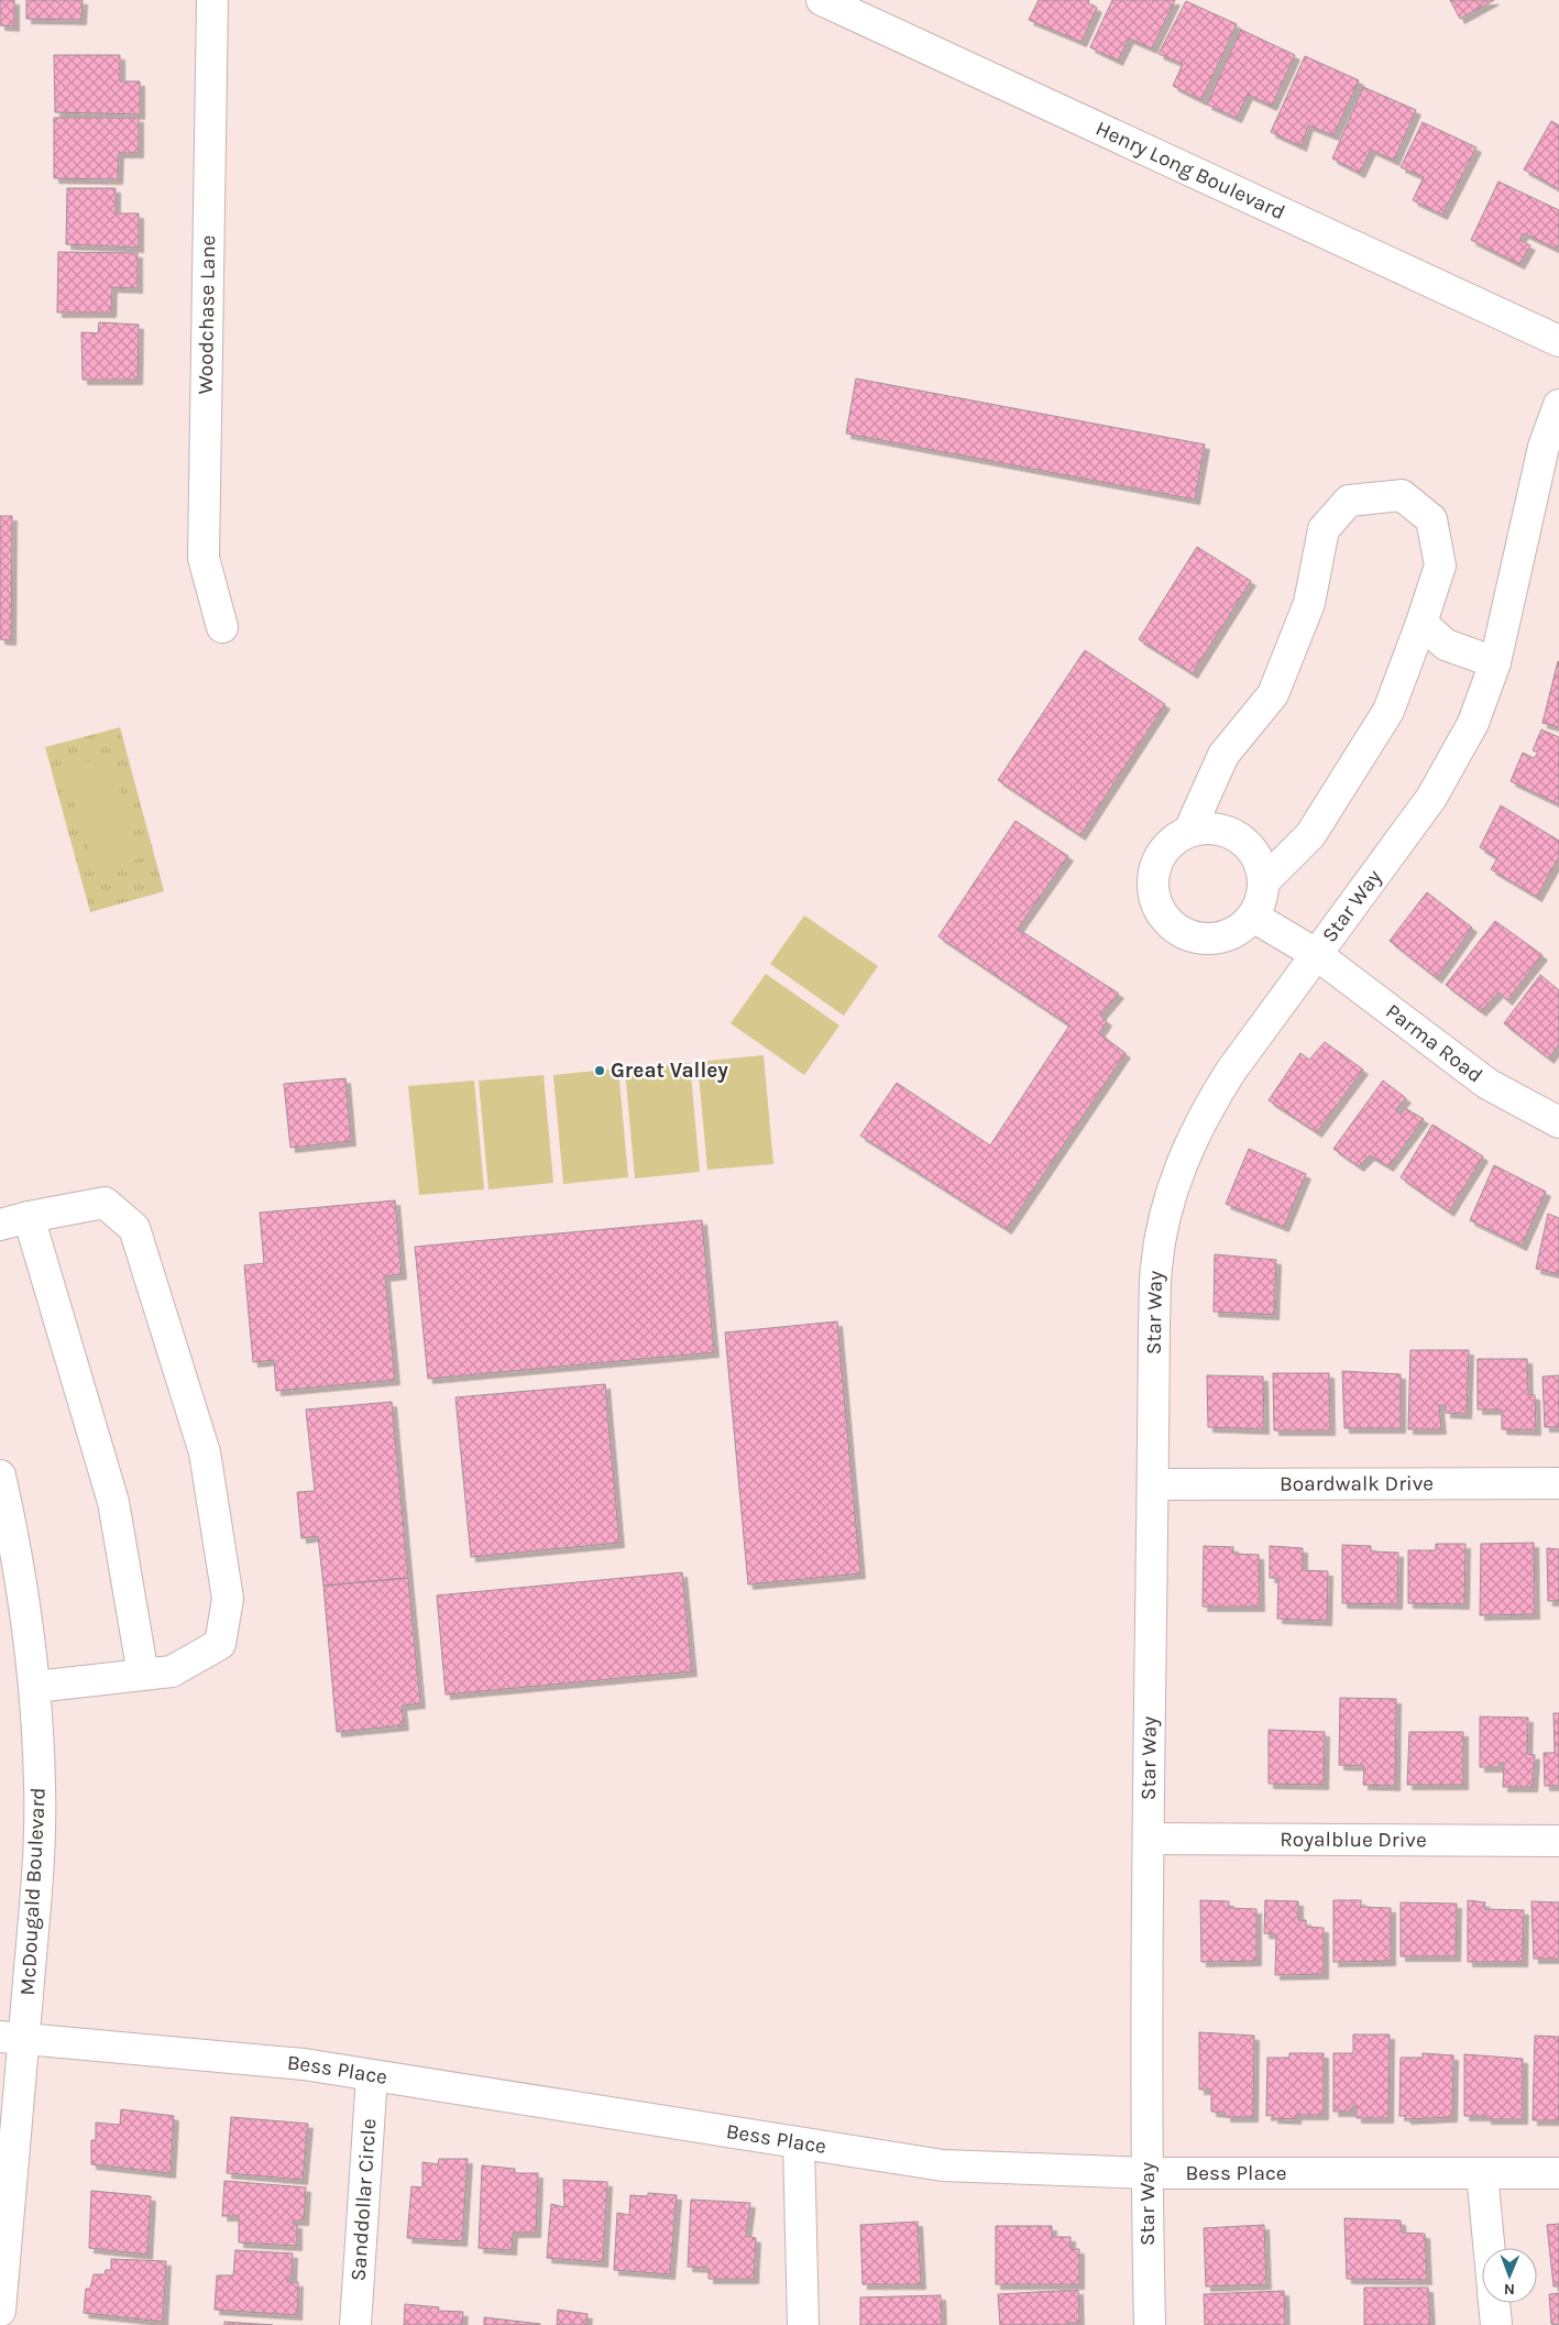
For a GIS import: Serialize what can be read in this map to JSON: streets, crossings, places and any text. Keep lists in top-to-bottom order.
{
  "streets": {
    "street": [
      "Henry Long Boulevard",
      "Woodchase Lane",
      "Star Way",
      "Parma Road",
      "Boardwalk Drive",
      "Royalblue Drive",
      "McDougald Boulevard",
      "Bess Place",
      "Sanddollar Circle"
    ]
  },
  "crossings": [
    ["Star Way", "Parma Road"],
    ["Star Way", "Boardwalk Drive"],
    ["Star Way", "Royalblue Drive"],
    ["Star Way", "Bess Place"],
    ["McDougald Boulevard", "Bess Place"],
    ["Bess Place", "Sanddollar Circle"]
  ],
  "places": ["Great Valley"],
  "north": "bottom"
}
